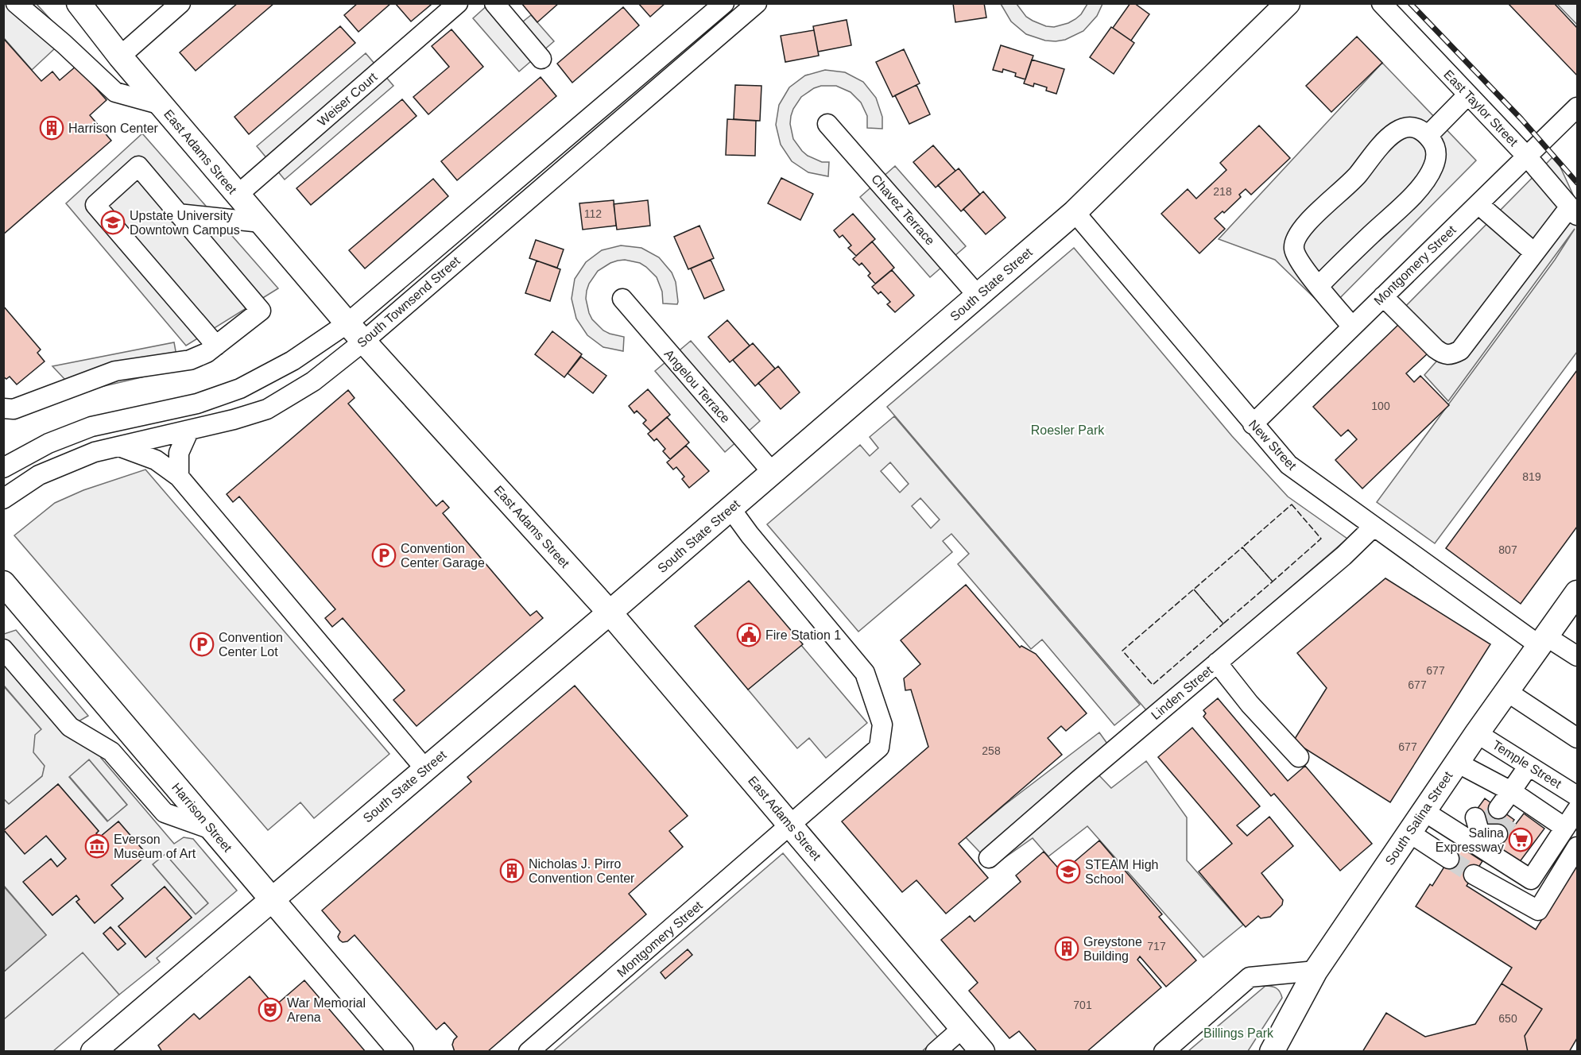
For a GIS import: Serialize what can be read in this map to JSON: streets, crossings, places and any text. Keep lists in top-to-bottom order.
{
  "streets": {
    "main road": [
      "East Adams Street",
      "South State Street",
      "Harrison Street",
      "South Salina Street"
    ],
    "street": [
      "Weiser Court",
      "East Taylor Street",
      "Chavez Terrace",
      "Montgomery Street",
      "South Townsend Street",
      "Angelou Terrace",
      "New Street",
      "Linden Street",
      "Temple Street"
    ]
  },
  "crossings": [
    ["Weiser Court", "East Adams Street"],
    ["East Taylor Street", "Montgomery Street"],
    ["East Adams Street", "Montgomery Street"],
    ["East Adams Street", "South State Street"],
    ["East Adams Street", "South Townsend Street"],
    ["Chavez Terrace", "South State Street"],
    ["Montgomery Street", "South State Street"],
    ["Montgomery Street", "New Street"],
    ["South State Street", "Angelou Terrace"],
    ["South State Street", "New Street"],
    ["South State Street", "Harrison Street"],
    ["New Street", "Linden Street"],
    ["New Street", "South Salina Street"],
    ["Temple Street", "South Salina Street"]
  ],
  "parks": ["Roesler Park", "Billings Park"],
  "places": {
    "building": ["Harrison Center", "Nicholas J. Pirro Convention Center", "Greystone Building"],
    "school or university": ["Upstate University Downtown Campus", "STEAM High School"],
    "parking": ["Convention Center Garage", "Convention Center Lot"],
    "public building": ["Fire Station 1"],
    "supermarket": ["Salina Expressway"],
    "museum": ["Everson Museum of Art"],
    "theatre": ["War Memorial Arena"]
  },
  "house_numbers": [
    "218",
    "112",
    "100",
    "819",
    "807",
    "677",
    "677",
    "677",
    "258",
    "717",
    "701",
    "650"
  ]
}
